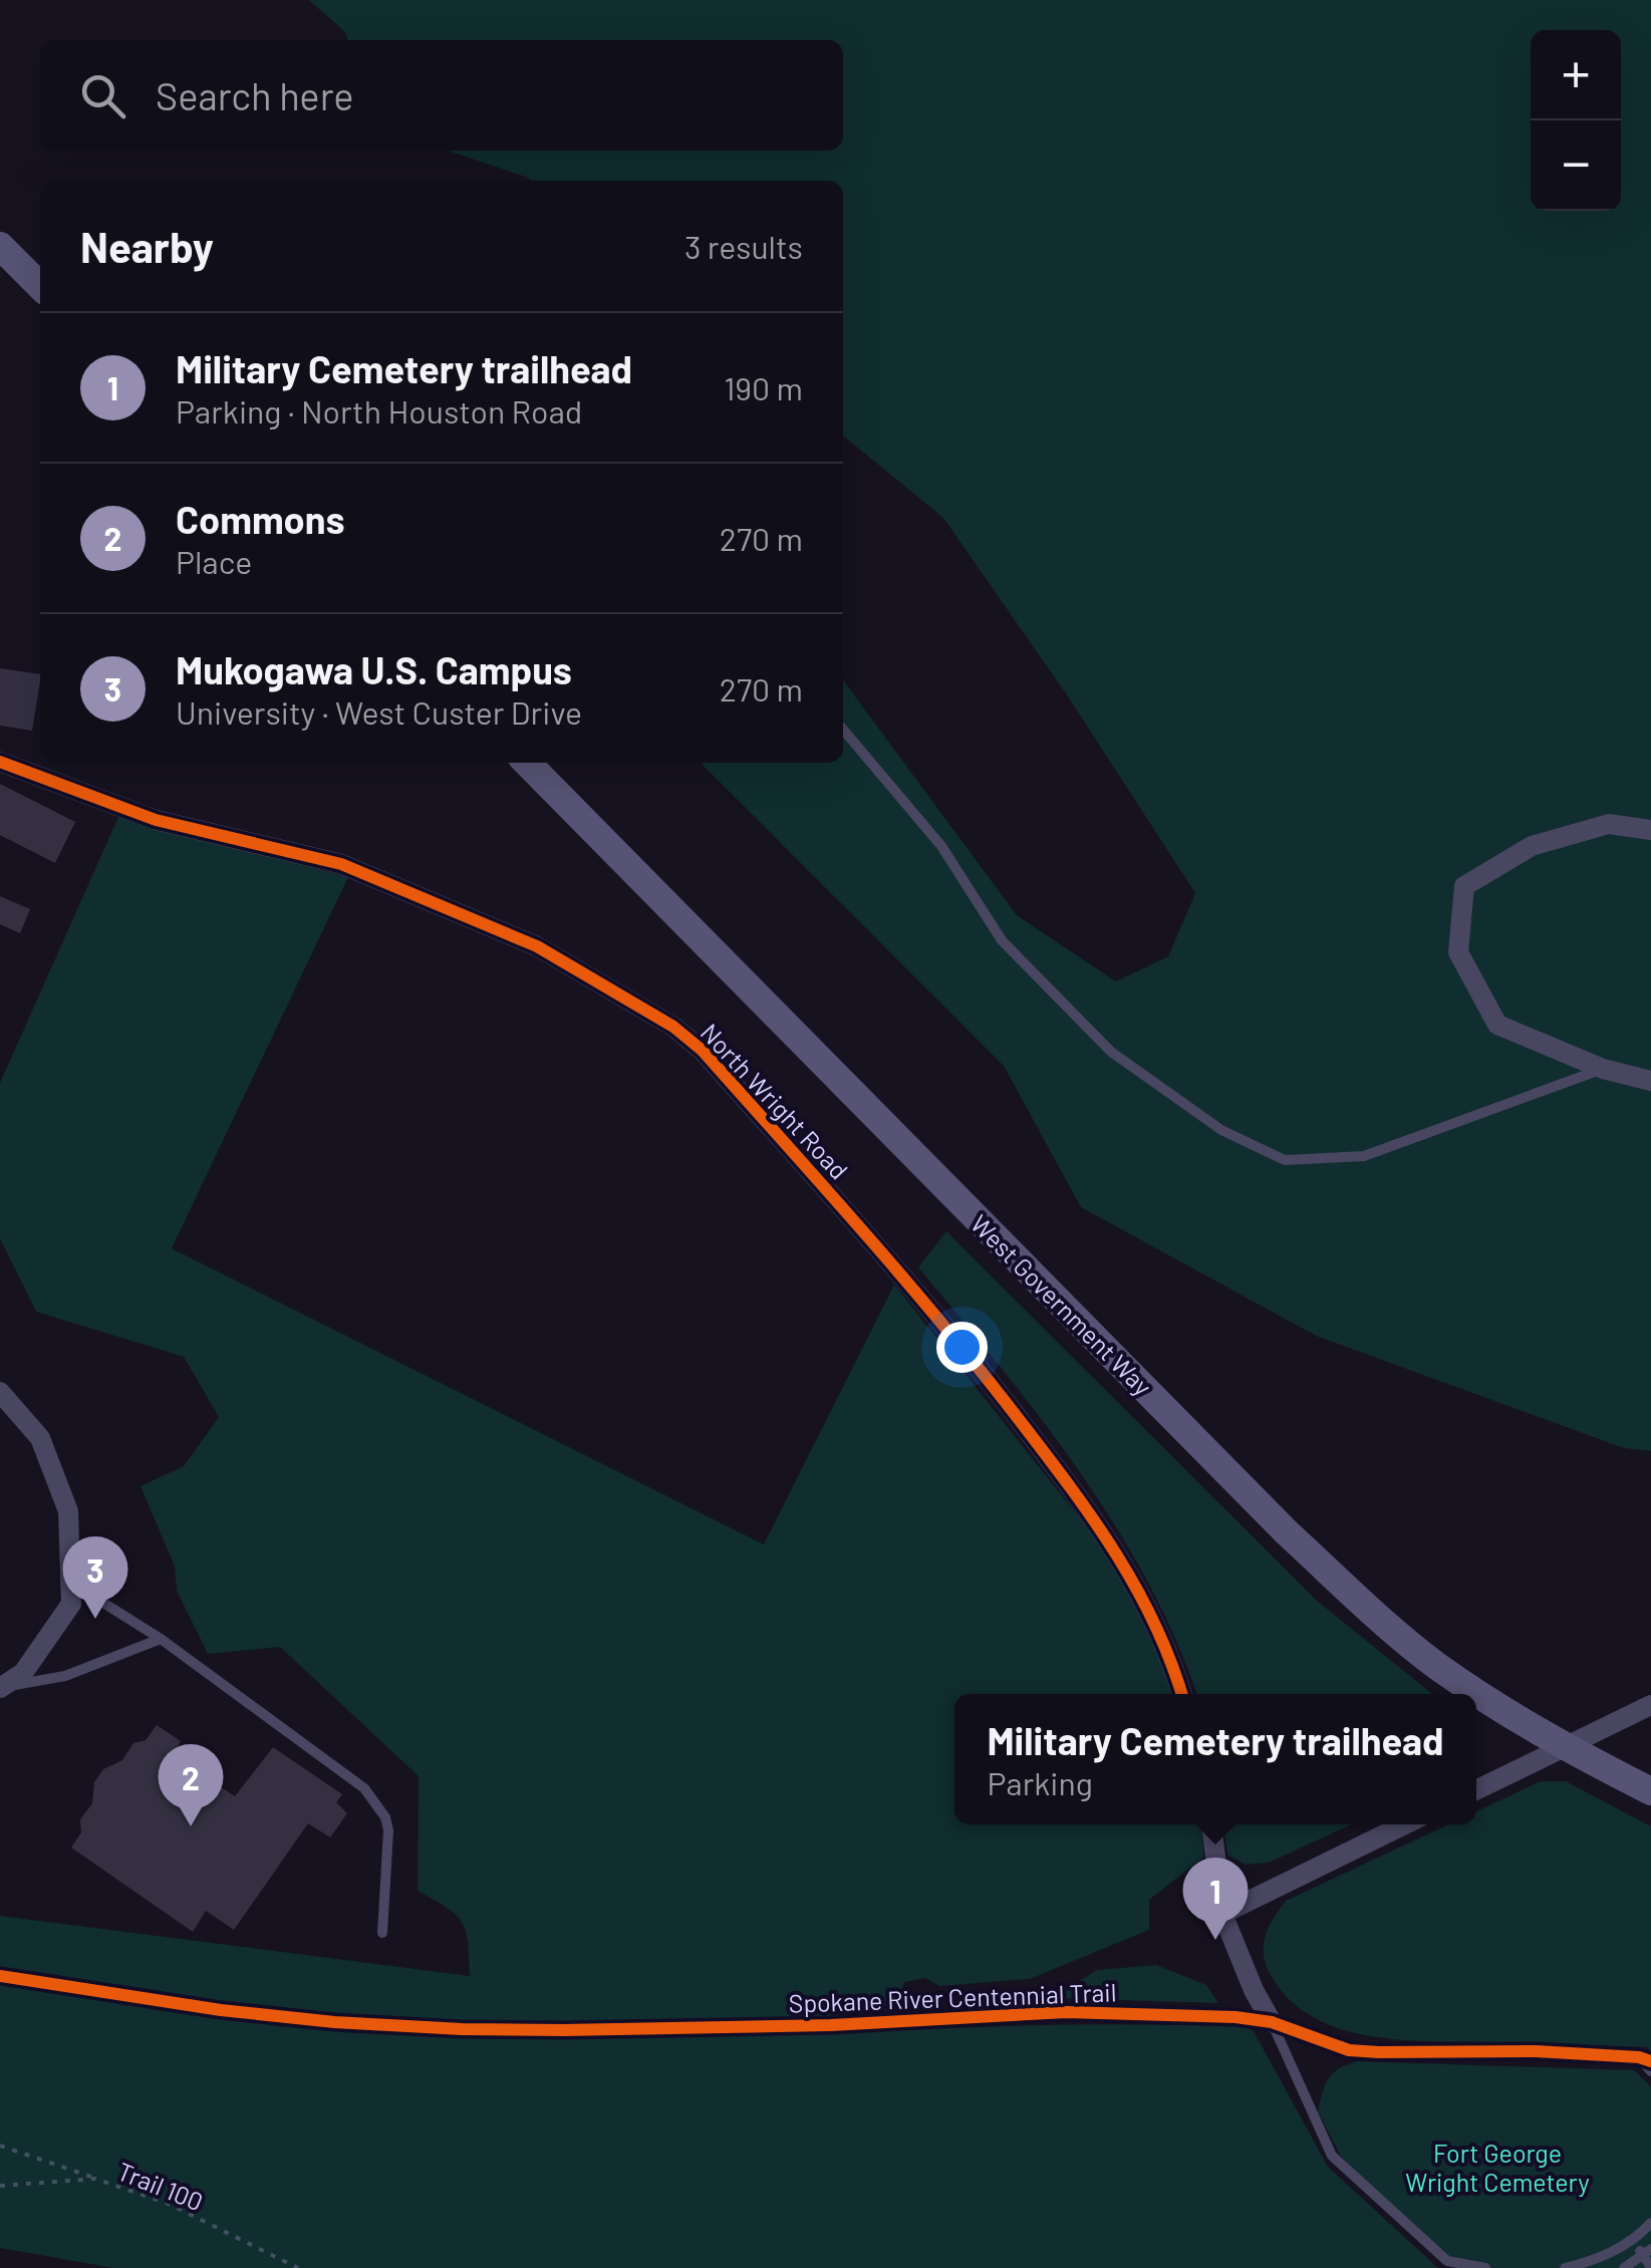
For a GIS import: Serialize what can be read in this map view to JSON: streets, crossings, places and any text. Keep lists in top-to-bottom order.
{
  "streets": {
    "main road": ["West Government Way"],
    "street": ["North Wright Road"],
    "path": ["Trail 100"],
    "cycle path": ["Spokane River Centennial Trail"]
  },
  "parks": ["Fort George Wright Cemetery"],
  "page": {
    "map_buttons": ["+", "−"],
    "search": "Search here",
    "heading": ["Nearby", "3 results"],
    "list": [
      {
        "mark": "1",
        "name": "Military Cemetery trailhead",
        "note": "Parking · North Houston Road",
        "value": "190 m"
      },
      {
        "mark": "2",
        "name": "Commons",
        "note": "Place",
        "value": "270 m"
      },
      {
        "mark": "3",
        "name": "Mukogawa U.S. Campus",
        "note": "University · West Custer Drive",
        "value": "270 m"
      }
    ],
    "pins": ["3", "2", "1"],
    "popup": ["Military Cemetery trailhead", "Parking"]
  }
}
